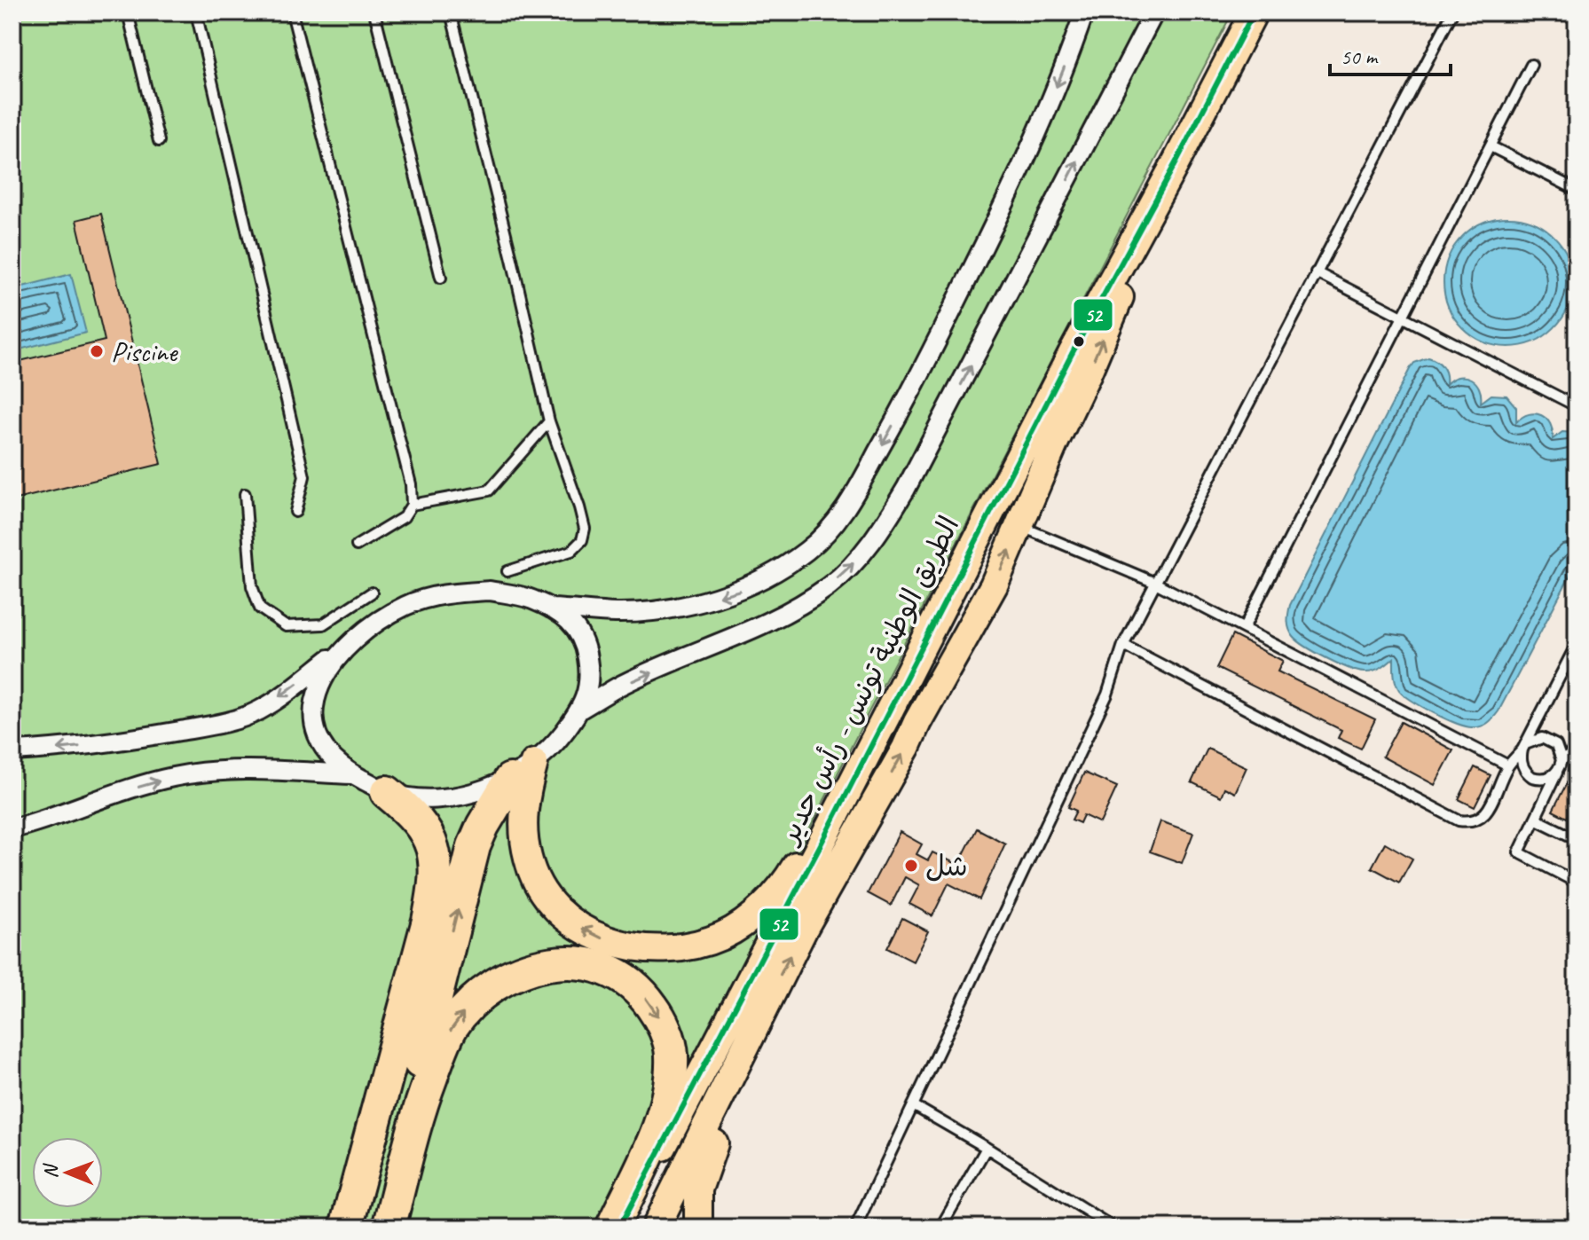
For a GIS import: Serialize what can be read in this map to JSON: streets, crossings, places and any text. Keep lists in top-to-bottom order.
{
  "streets": {
    "main road": ["الطريق الوطنية تونس - رأس جدير"]
  },
  "places": ["Piscine", "شل"],
  "lines": ["transit line 52"],
  "scale_bar": "50 m",
  "north": "left"
}
